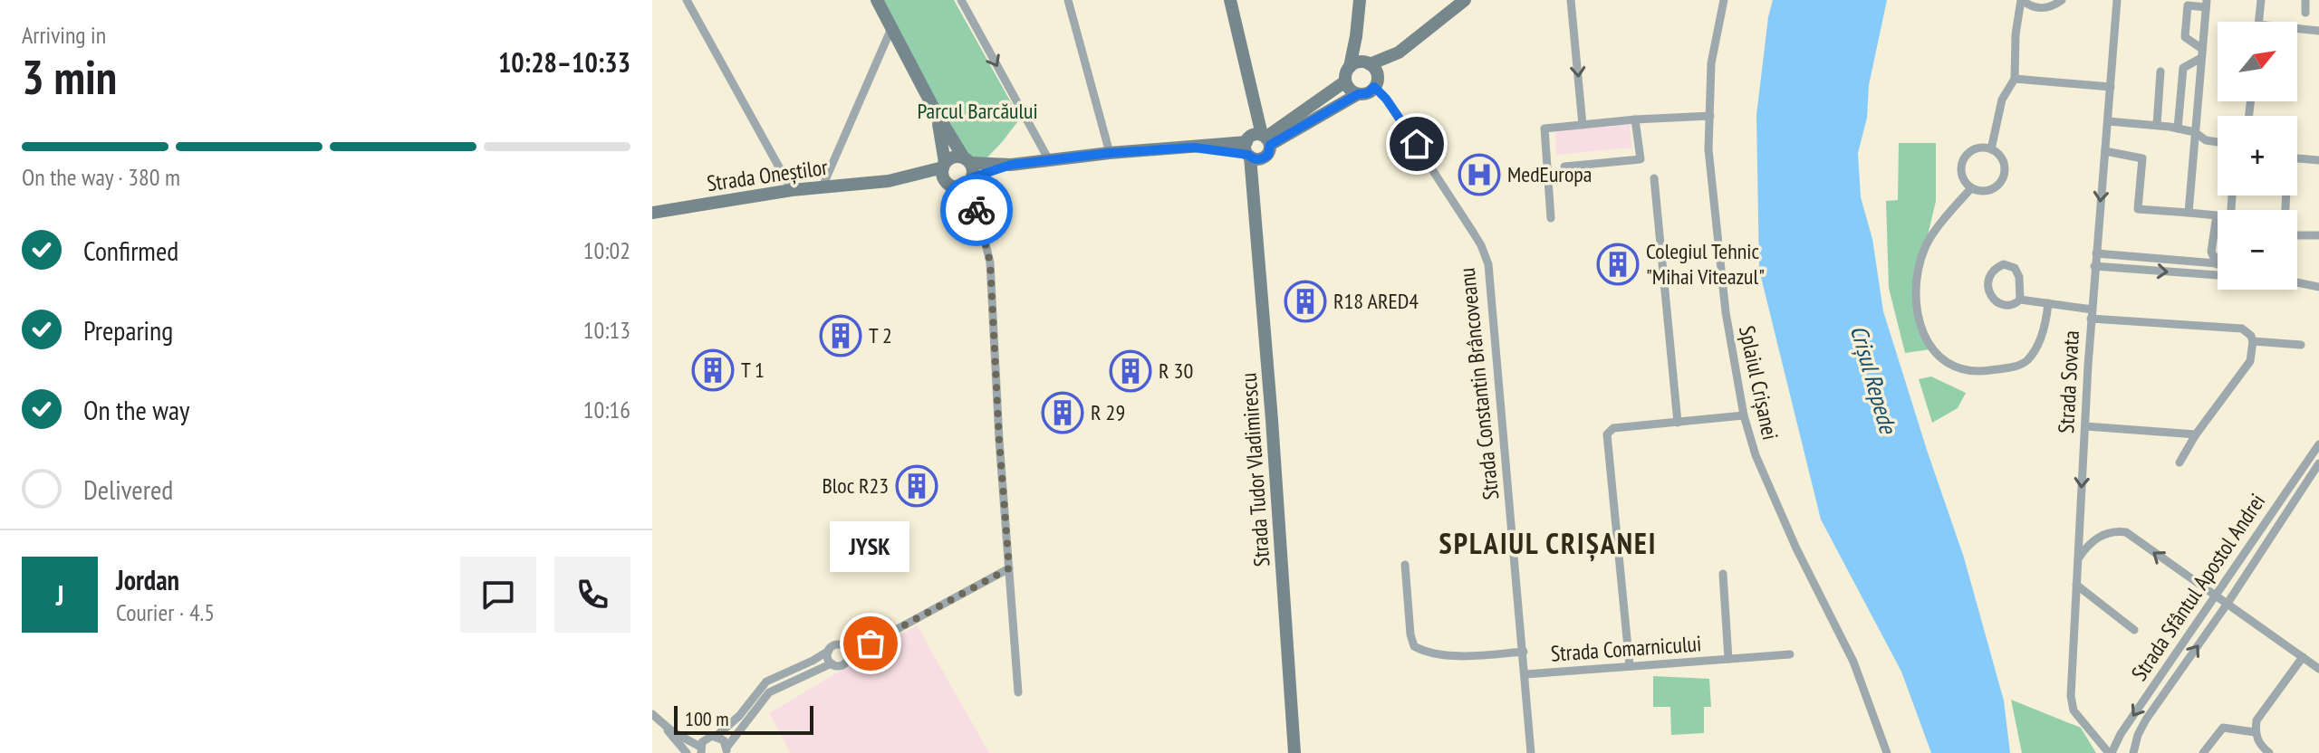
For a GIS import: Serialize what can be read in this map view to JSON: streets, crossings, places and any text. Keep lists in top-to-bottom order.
{
  "streets": {
    "street": [
      "Strada Oneștilor",
      "Strada Sovata",
      "Splaiul Crișanei",
      "Strada Constantin Brâncoveanu",
      "Strada Tudor Vladimirescu",
      "Strada Sfântul Apostol Andrei",
      "Strada Comarnicului"
    ]
  },
  "crossings": [
    ["Strada Sovata", "Strada Sfântul Apostol Andrei"],
    ["Strada Constantin Brâncoveanu", "Strada Comarnicului"]
  ],
  "districts": ["SPLAIUL CRIȘANEI"],
  "water": ["Crișul Repede"],
  "parks": ["Parcul Barcăului"],
  "places": {
    "hospital": ["MedEuropa"],
    "building": [
      "Colegiul Tehnic \"Mihai Viteazul\"",
      "R18 ARED4",
      "T 2",
      "T 1",
      "R 30",
      "R 29",
      "Bloc R23"
    ],
    "other": ["JYSK"]
  },
  "scale_bar": "100 m",
  "north": "top right",
  "page": {
    "heading": ["3 min", "Arriving in", "10:28–10:33"],
    "panel": ["Jordan", "Courier · 4.5"],
    "map_buttons": ["+", "−"],
    "bar": "On the way · 380 m",
    "list": [
      ["Confirmed", "10:02"],
      ["Preparing", "10:13"],
      ["On the way", "10:16"],
      "Delivered"
    ],
    "bubble": "JYSK",
    "round": "J",
    "scale": "100 m"
  }
}
